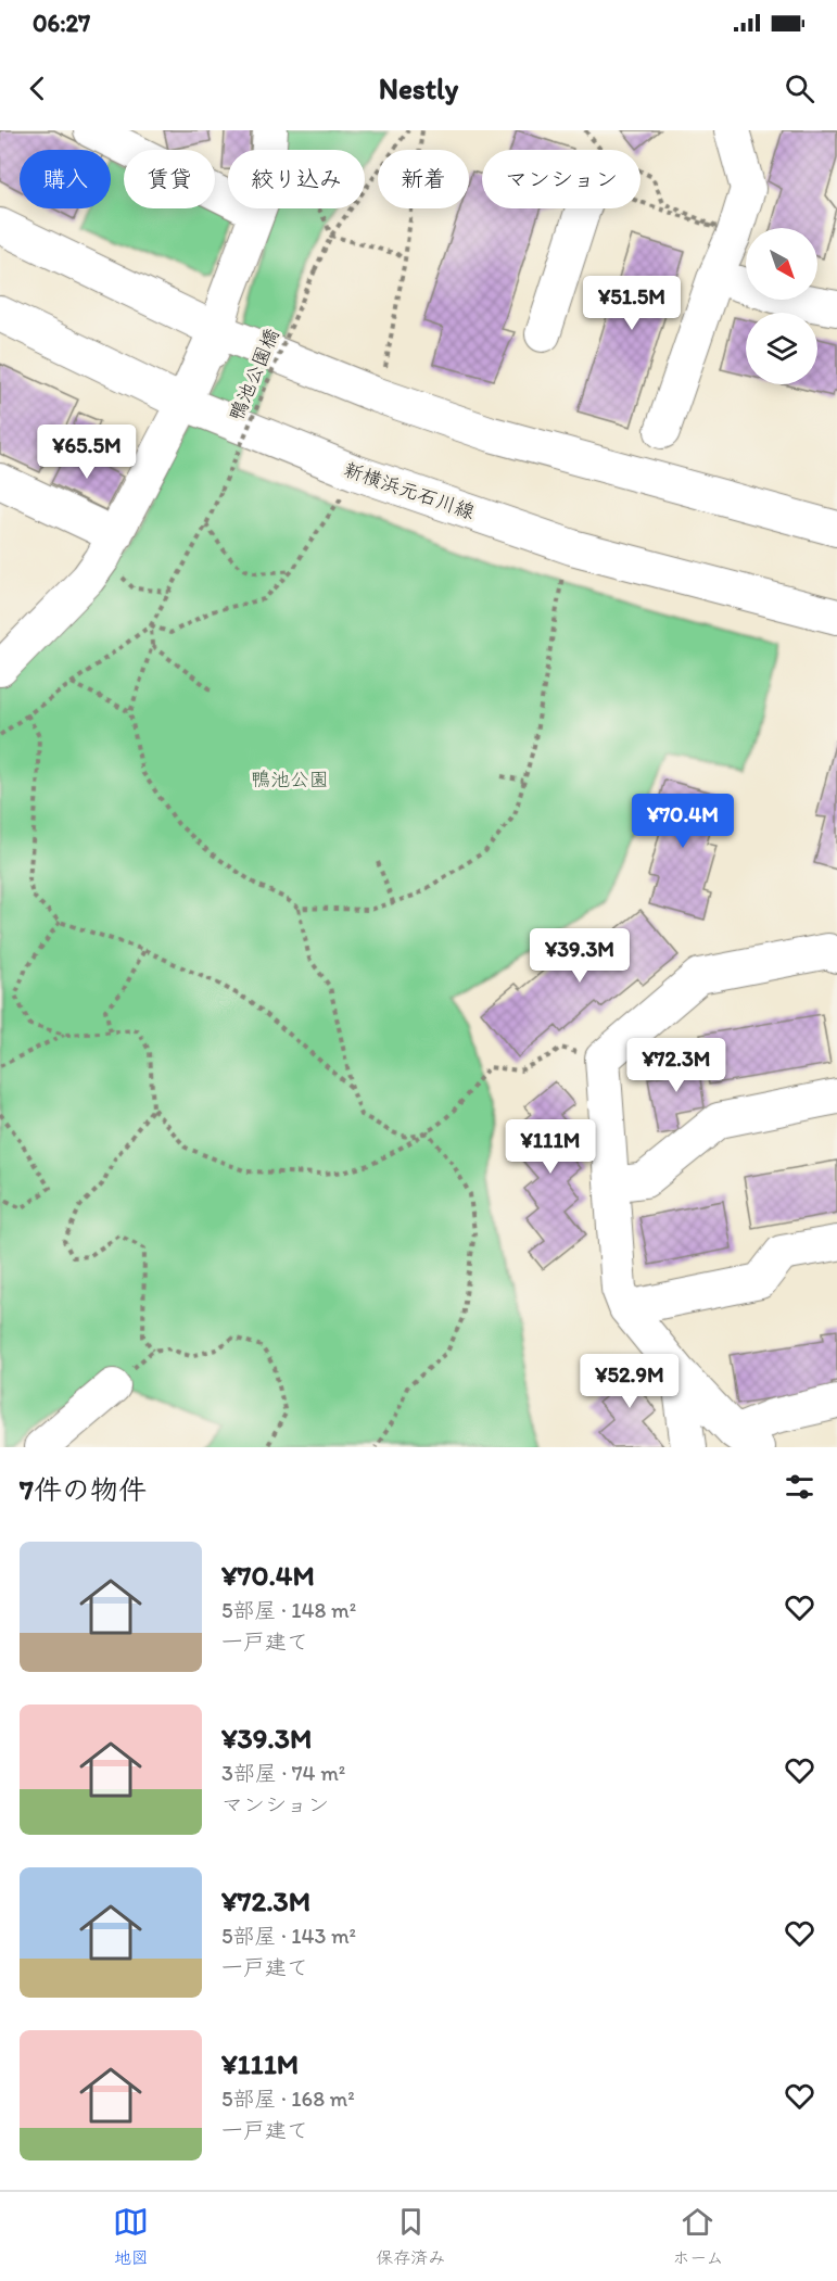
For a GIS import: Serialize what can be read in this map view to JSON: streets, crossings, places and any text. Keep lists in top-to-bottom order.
{
  "streets": {
    "street": ["新横浜元石川線"],
    "path": ["鴨池公園橋"]
  },
  "parks": ["鴨池公園"],
  "north": "bottom right",
  "page": {
    "status": "06:27",
    "header": "Nestly",
    "chip": [
      "購入",
      "賃貸",
      "絞り込み",
      "新着",
      "マンション"
    ],
    "price": [
      "¥51.5M",
      "¥65.5M",
      "¥70.4M",
      "¥39.3M",
      "¥72.3M",
      "¥111M",
      "¥52.9M"
    ],
    "heading": "7件の物件",
    "list": [
      {
        "name": "¥70.4M",
        "note": "5部屋 · 148 m² · 一戸建て"
      },
      {
        "name": "¥39.3M",
        "note": "3部屋 · 74 m² · マンション"
      },
      {
        "name": "¥72.3M",
        "note": "5部屋 · 143 m² · 一戸建て"
      },
      {
        "name": "¥111M",
        "note": "5部屋 · 168 m² · 一戸建て"
      }
    ],
    "tabs": ["地図", "保存済み", "ホーム"]
  }
}
